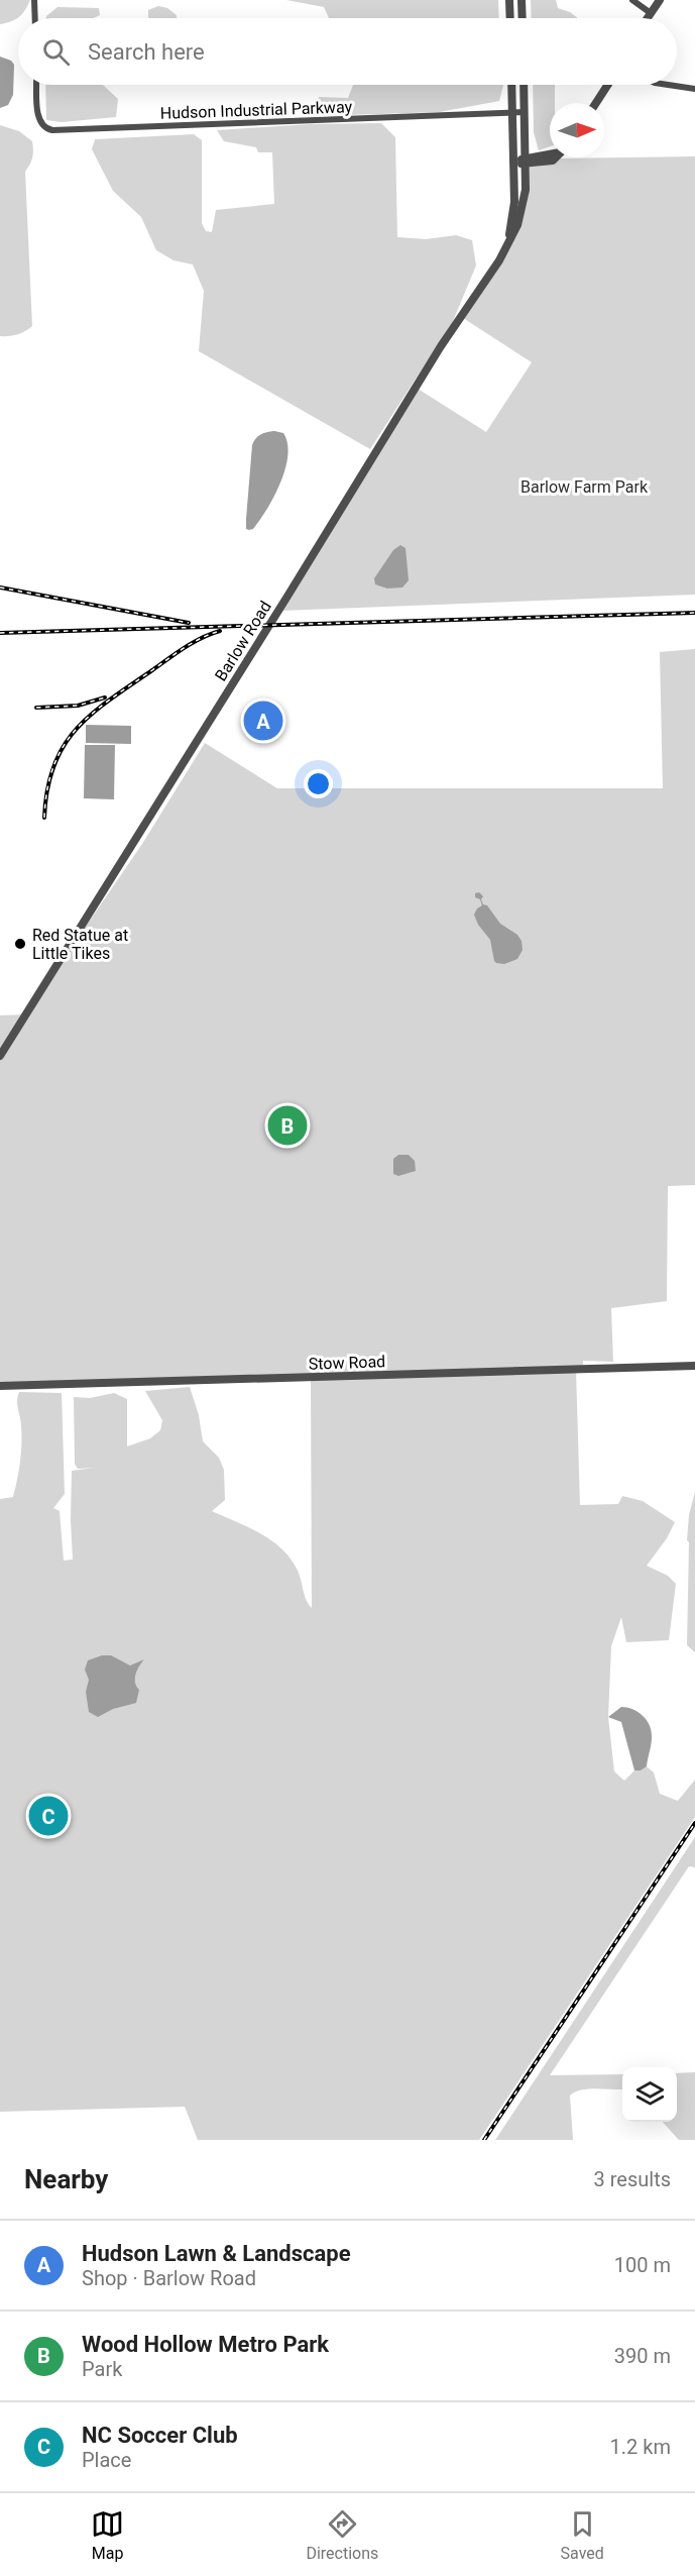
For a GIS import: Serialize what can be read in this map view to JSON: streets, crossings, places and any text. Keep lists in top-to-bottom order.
{
  "streets": {
    "street": ["Hudson Industrial Parkway", "Barlow Road", "Stow Road"]
  },
  "crossings": [
    ["Hudson Industrial Parkway", "Barlow Road"]
  ],
  "parks": ["Barlow Farm Park"],
  "places": ["Red Statue at Little Tikes"],
  "north": "right",
  "page": {
    "search": "Search here",
    "pins": ["A", "B", "C"],
    "heading": ["Nearby", "3 results"],
    "list": [
      {
        "mark": "A",
        "name": "Hudson Lawn & Landscape",
        "note": "Shop · Barlow Road",
        "value": "100 m"
      },
      {
        "mark": "B",
        "name": "Wood Hollow Metro Park",
        "note": "Park",
        "value": "390 m"
      },
      {
        "mark": "C",
        "name": "NC Soccer Club",
        "note": "Place",
        "value": "1.2 km"
      }
    ],
    "nav": ["Map", "Directions", "Saved"]
  }
}
